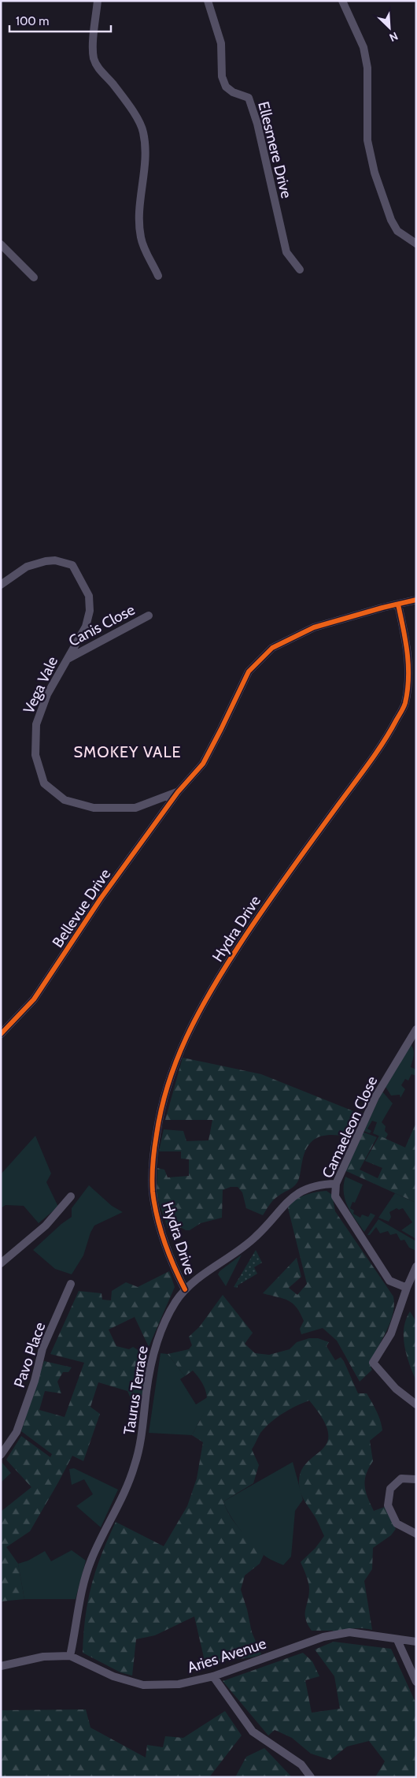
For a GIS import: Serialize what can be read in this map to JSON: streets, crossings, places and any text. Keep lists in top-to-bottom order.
{
  "streets": {
    "street": [
      "Ellesmere Drive",
      "Canis Close",
      "Vega Vale",
      "Bellevue Drive",
      "Hydra Drive",
      "Camaeleon Close",
      "Pavo Place",
      "Taurus Terrace",
      "Aries Avenue"
    ]
  },
  "crossings": [
    ["Canis Close", "Vega Vale"],
    ["Vega Vale", "Bellevue Drive"],
    ["Bellevue Drive", "Hydra Drive"],
    ["Hydra Drive", "Taurus Terrace"],
    ["Camaeleon Close", "Taurus Terrace"],
    ["Taurus Terrace", "Aries Avenue"]
  ],
  "districts": ["SMOKEY VALE"],
  "scale_bar": "100 m",
  "north": "bottom right"
}
